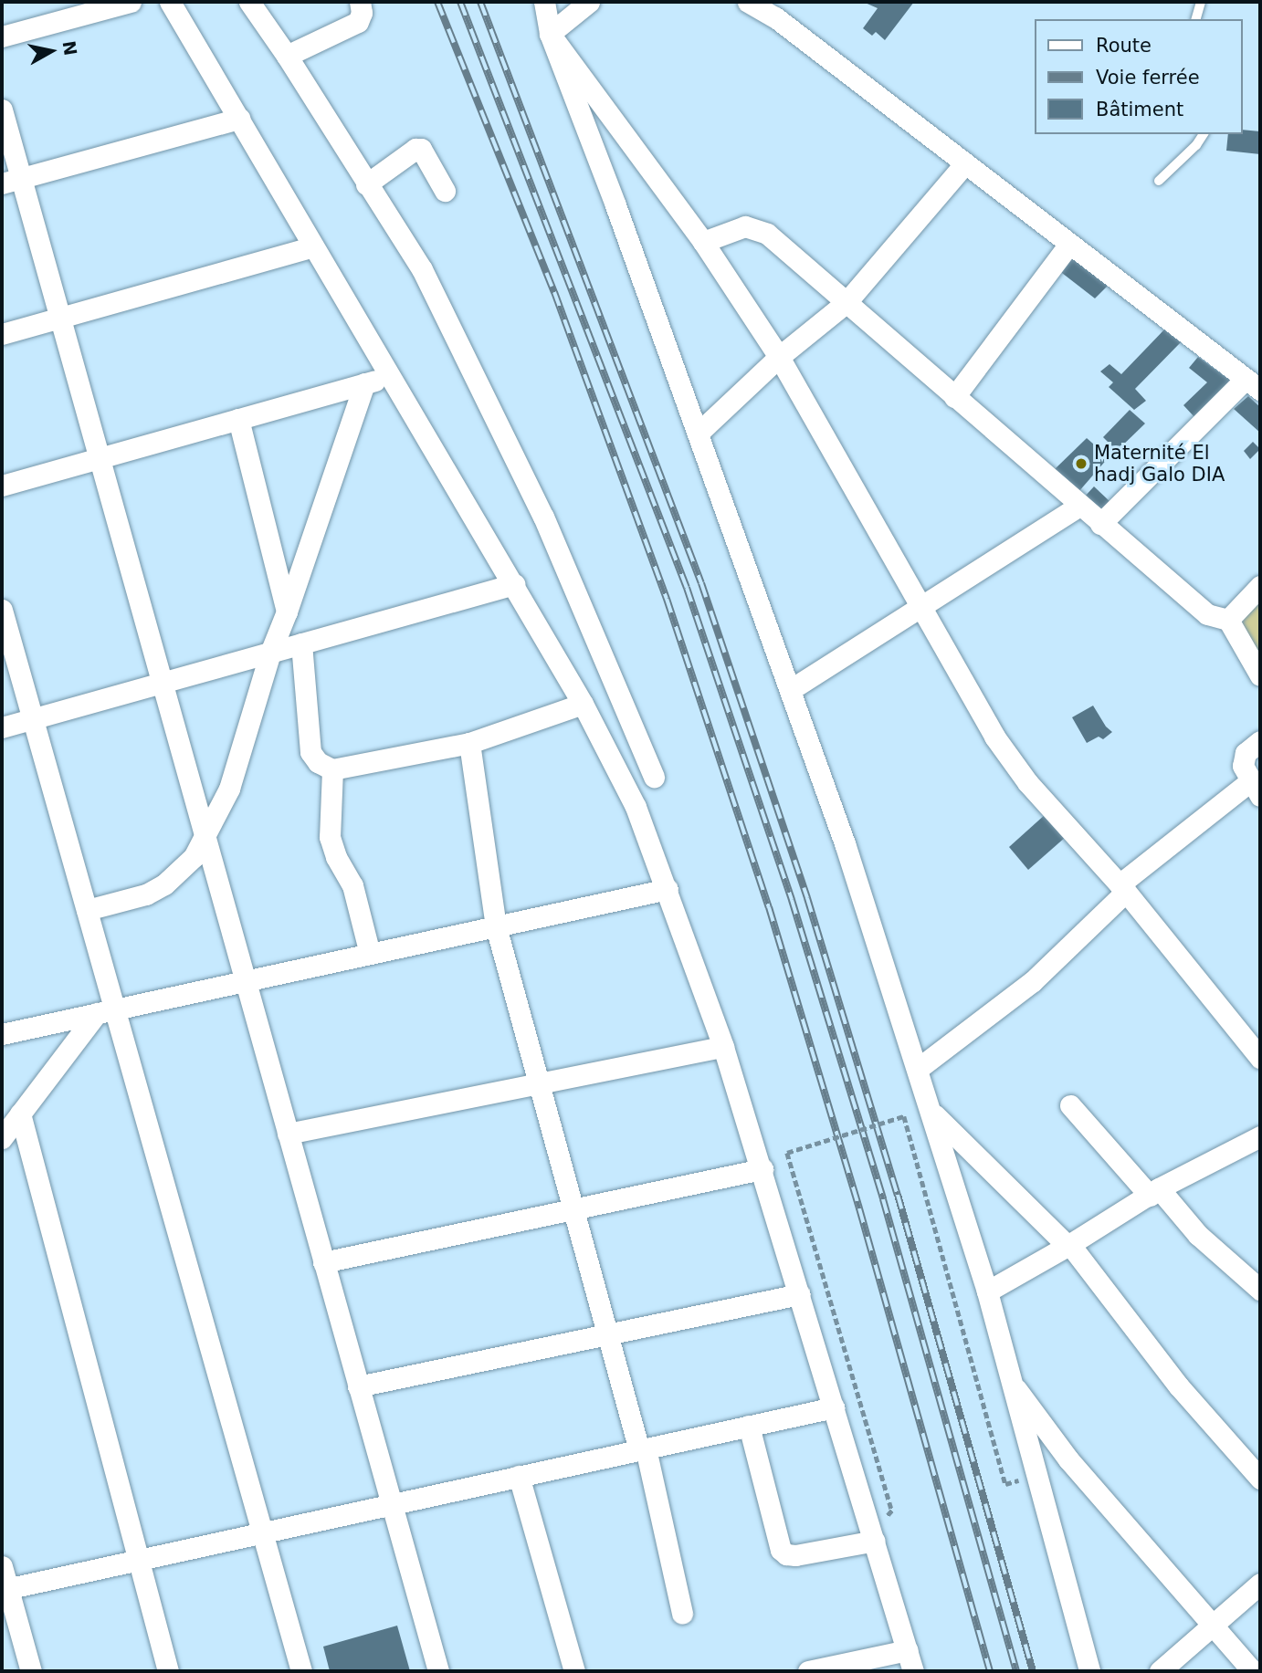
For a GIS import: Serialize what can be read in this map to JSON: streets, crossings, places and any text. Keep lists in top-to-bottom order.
{
  "places": ["Maternité El hadj Galo DIA"],
  "legend": ["Route", "Voie ferrée", "Bâtiment"],
  "north": "right"
}
